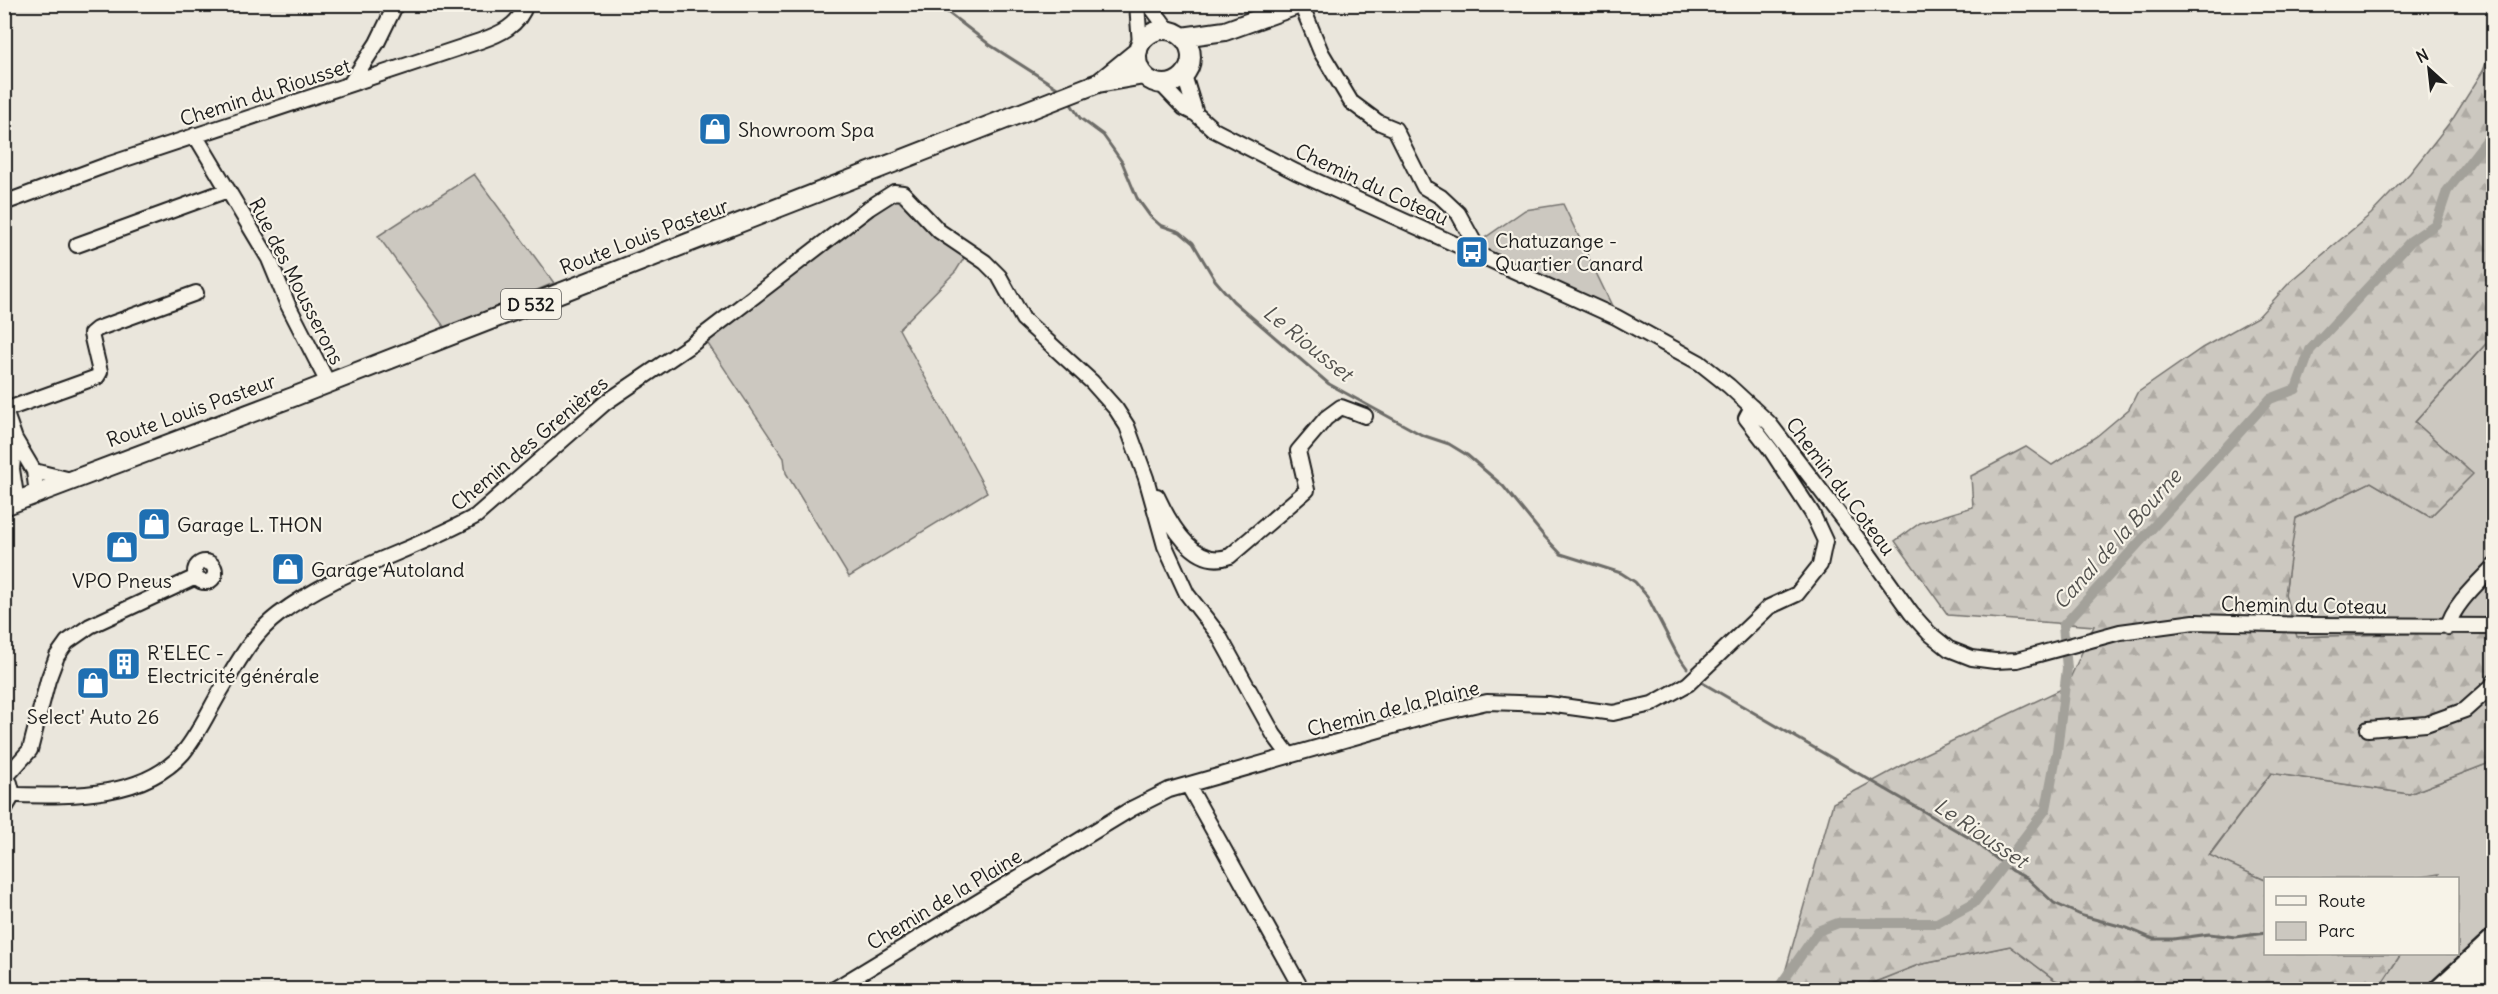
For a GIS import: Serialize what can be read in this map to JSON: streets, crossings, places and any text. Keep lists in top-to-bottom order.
{
  "streets": {
    "main road": ["Route Louis Pasteur", "D 532"],
    "street": [
      "Chemin du Riousset",
      "Chemin du Coteau",
      "Rue des Mousserons",
      "Chemin des Grenières",
      "Chemin de la Plaine"
    ]
  },
  "crossings": [
    ["Chemin du Riousset", "Rue des Mousserons"],
    ["Chemin du Coteau", "Route Louis Pasteur"],
    ["Chemin du Coteau", "Chemin de la Plaine"],
    ["Route Louis Pasteur", "Rue des Mousserons"]
  ],
  "water": ["Le Riousset", "Canal de la Bourne"],
  "places": {
    "shop": [
      "Showroom Spa",
      "Garage L. THON",
      "VPO Pneus",
      "Garage Autoland",
      "Select' Auto 26"
    ],
    "bus stop": ["Chatuzange - Quartier Canard"],
    "building": ["R'ELEC - Electricité générale"]
  },
  "legend": ["Route", "Parc"],
  "north": "top left"
}
